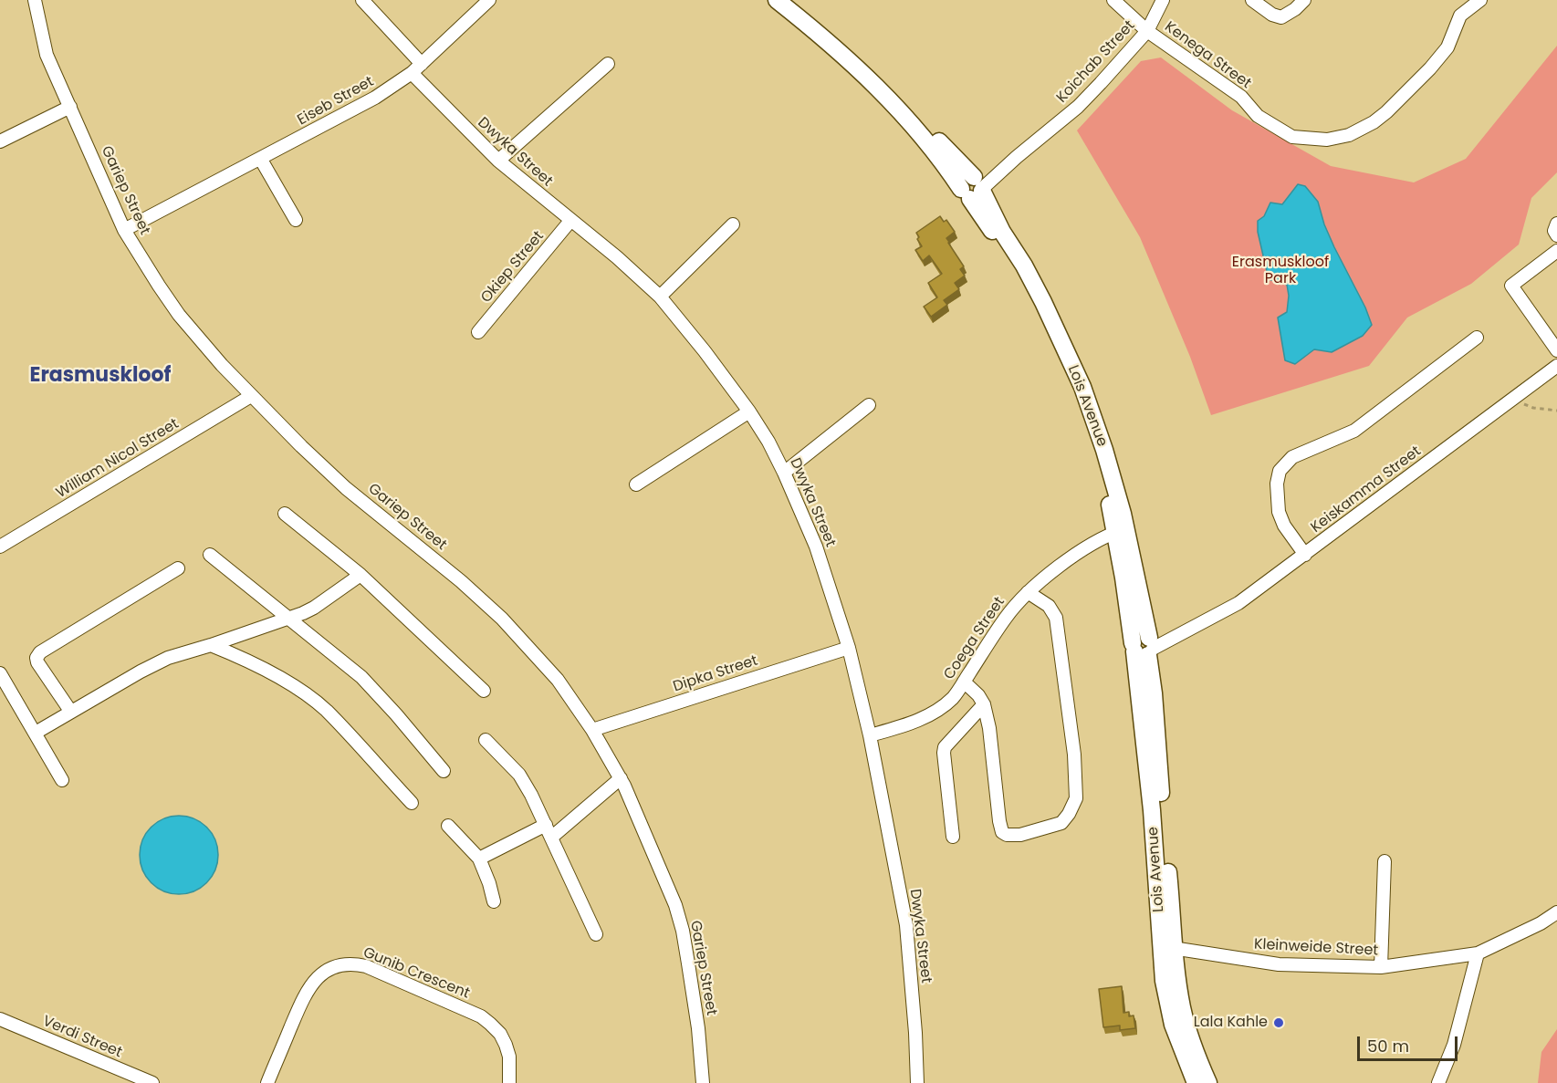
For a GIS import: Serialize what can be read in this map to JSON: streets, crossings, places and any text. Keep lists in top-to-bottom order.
{
  "streets": {
    "street": [
      "Kenega Street",
      "Koichab Street",
      "Eiseb Street",
      "Dwyka Street",
      "Gariep Street",
      "Okiep Street",
      "Lois Avenue",
      "William Nicol Street",
      "Keiskamma Street",
      "Coega Street",
      "Dipka Street",
      "Kleinweide Street",
      "Gunib Crescent",
      "Verdi Street"
    ]
  },
  "crossings": [
    ["Kenega Street", "Koichab Street"],
    ["Koichab Street", "Lois Avenue"],
    ["Eiseb Street", "Dwyka Street"],
    ["Eiseb Street", "Gariep Street"],
    ["Dwyka Street", "Okiep Street"],
    ["Dwyka Street", "Coega Street"],
    ["Dwyka Street", "Dipka Street"],
    ["Gariep Street", "William Nicol Street"],
    ["Gariep Street", "Dipka Street"],
    ["Lois Avenue", "Keiskamma Street"],
    ["Lois Avenue", "Coega Street"],
    ["Lois Avenue", "Kleinweide Street"]
  ],
  "districts": ["Erasmuskloof"],
  "parks": ["Erasmuskloof Park"],
  "places": ["Lala Kahle"],
  "scale_bar": "50 m"
}
